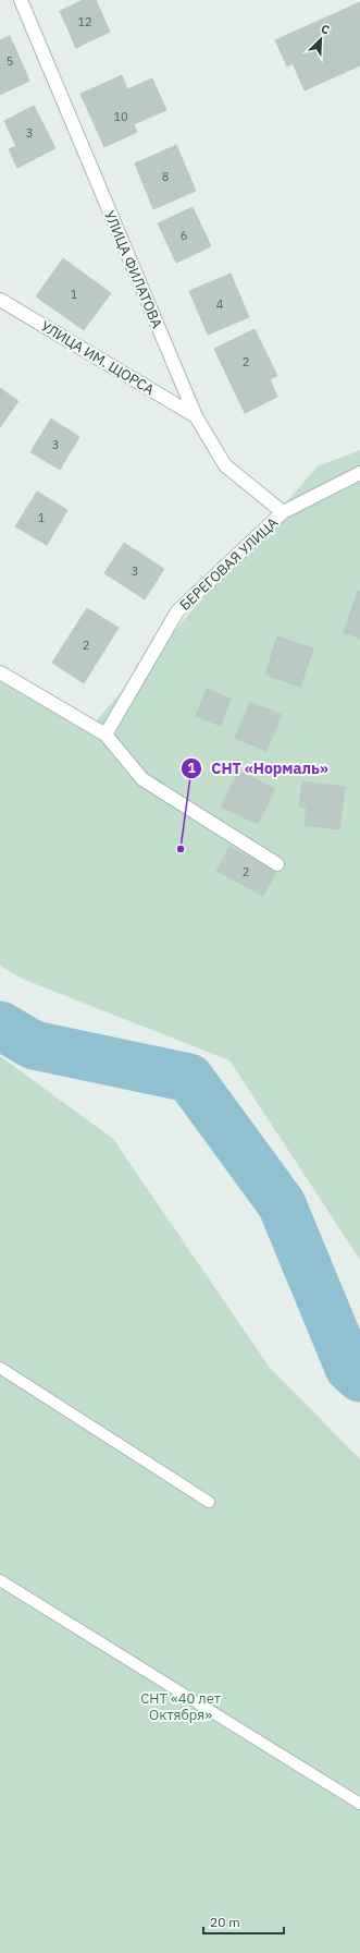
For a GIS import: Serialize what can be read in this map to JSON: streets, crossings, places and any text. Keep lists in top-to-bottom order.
{
  "streets": {
    "street": ["УЛИЦА ФИЛАТОВА", "УЛИЦА ИМ. ЩОРСА", "БЕРЕГОВАЯ УЛИЦА"]
  },
  "crossings": [
    ["УЛИЦА ФИЛАТОВА", "УЛИЦА ИМ. ЩОРСА"],
    ["УЛИЦА ФИЛАТОВА", "БЕРЕГОВАЯ УЛИЦА"]
  ],
  "parks": ["СНТ «40 лет Октября»"],
  "places": ["СНТ «Нормаль»"],
  "house_numbers": [
    "12",
    "5",
    "10",
    "3",
    "8",
    "6",
    "1",
    "4",
    "2",
    "3",
    "1",
    "3",
    "2",
    "2"
  ],
  "scale_bar": "20 m",
  "north": "top right"
}
